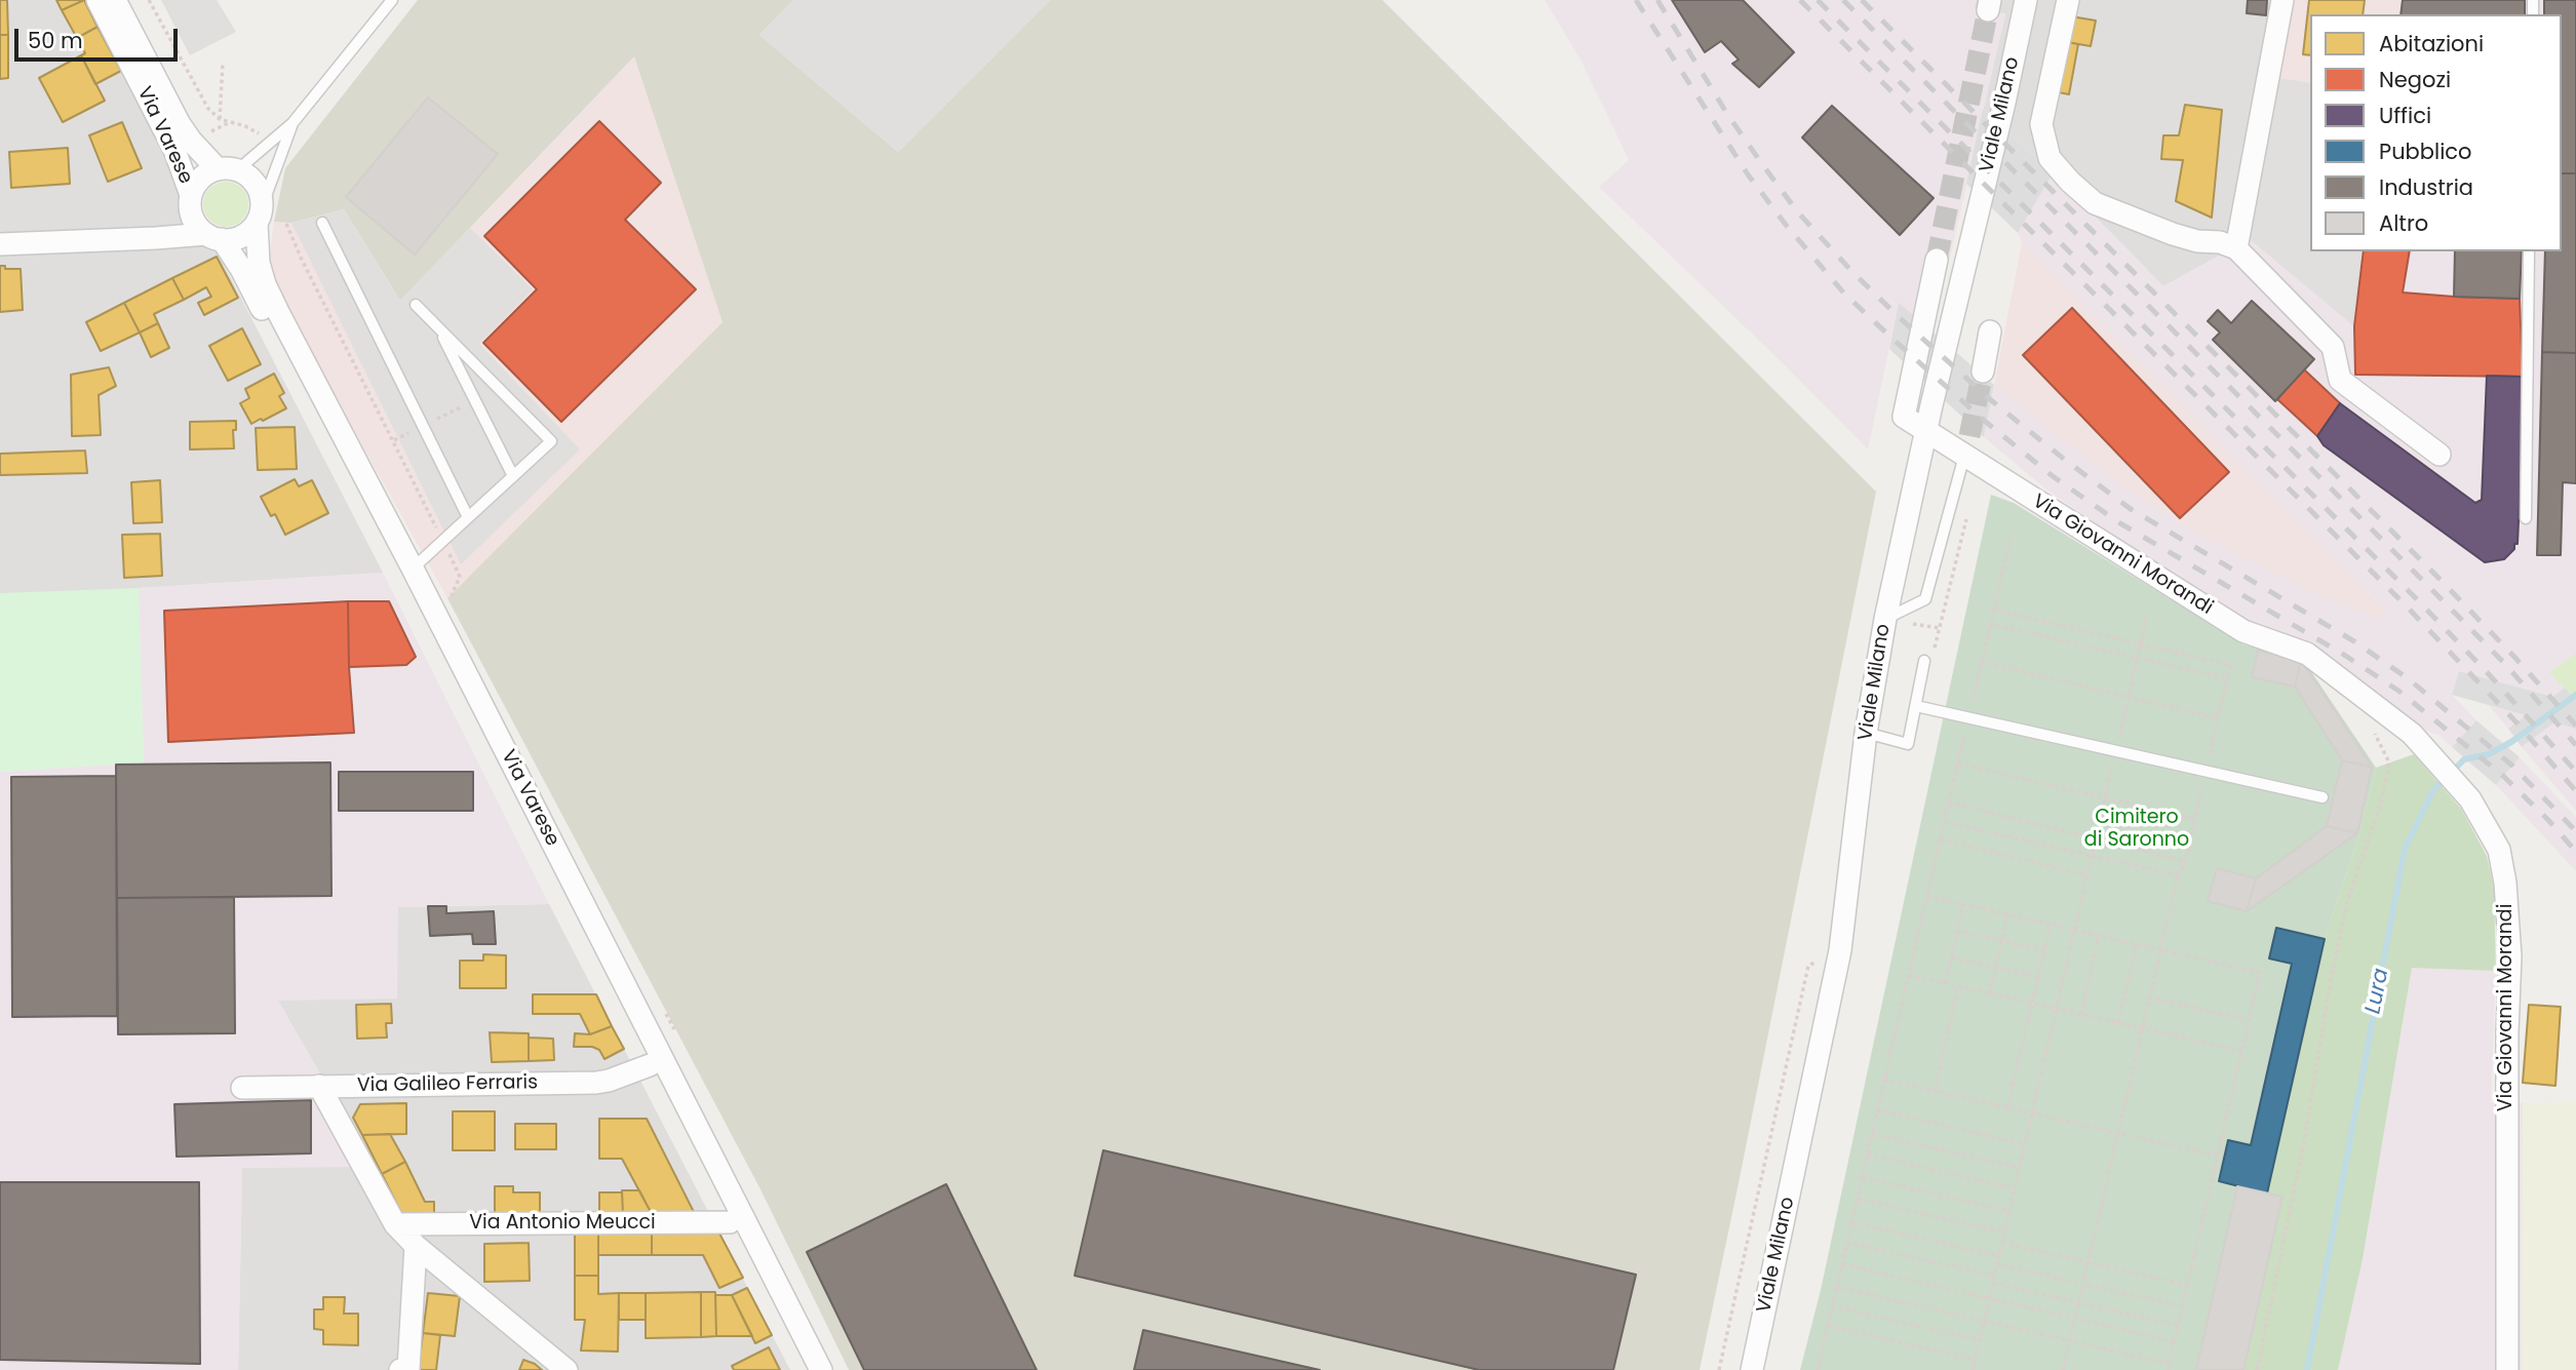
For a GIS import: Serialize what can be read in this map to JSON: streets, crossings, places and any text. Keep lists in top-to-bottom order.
{
  "streets": {
    "street": [
      "Viale Milano",
      "Via Varese",
      "Via Giovanni Morandi",
      "Via Galileo Ferraris",
      "Via Antonio Meucci"
    ]
  },
  "crossings": [
    ["Viale Milano", "Via Giovanni Morandi"],
    ["Via Varese", "Via Galileo Ferraris"],
    ["Via Varese", "Via Antonio Meucci"]
  ],
  "water": ["Lura"],
  "parks": ["Cimitero di Saronno"],
  "legend": [
    "Abitazioni",
    "Negozi",
    "Uffici",
    "Pubblico",
    "Industria",
    "Altro"
  ],
  "scale_bar": "50 m"
}
